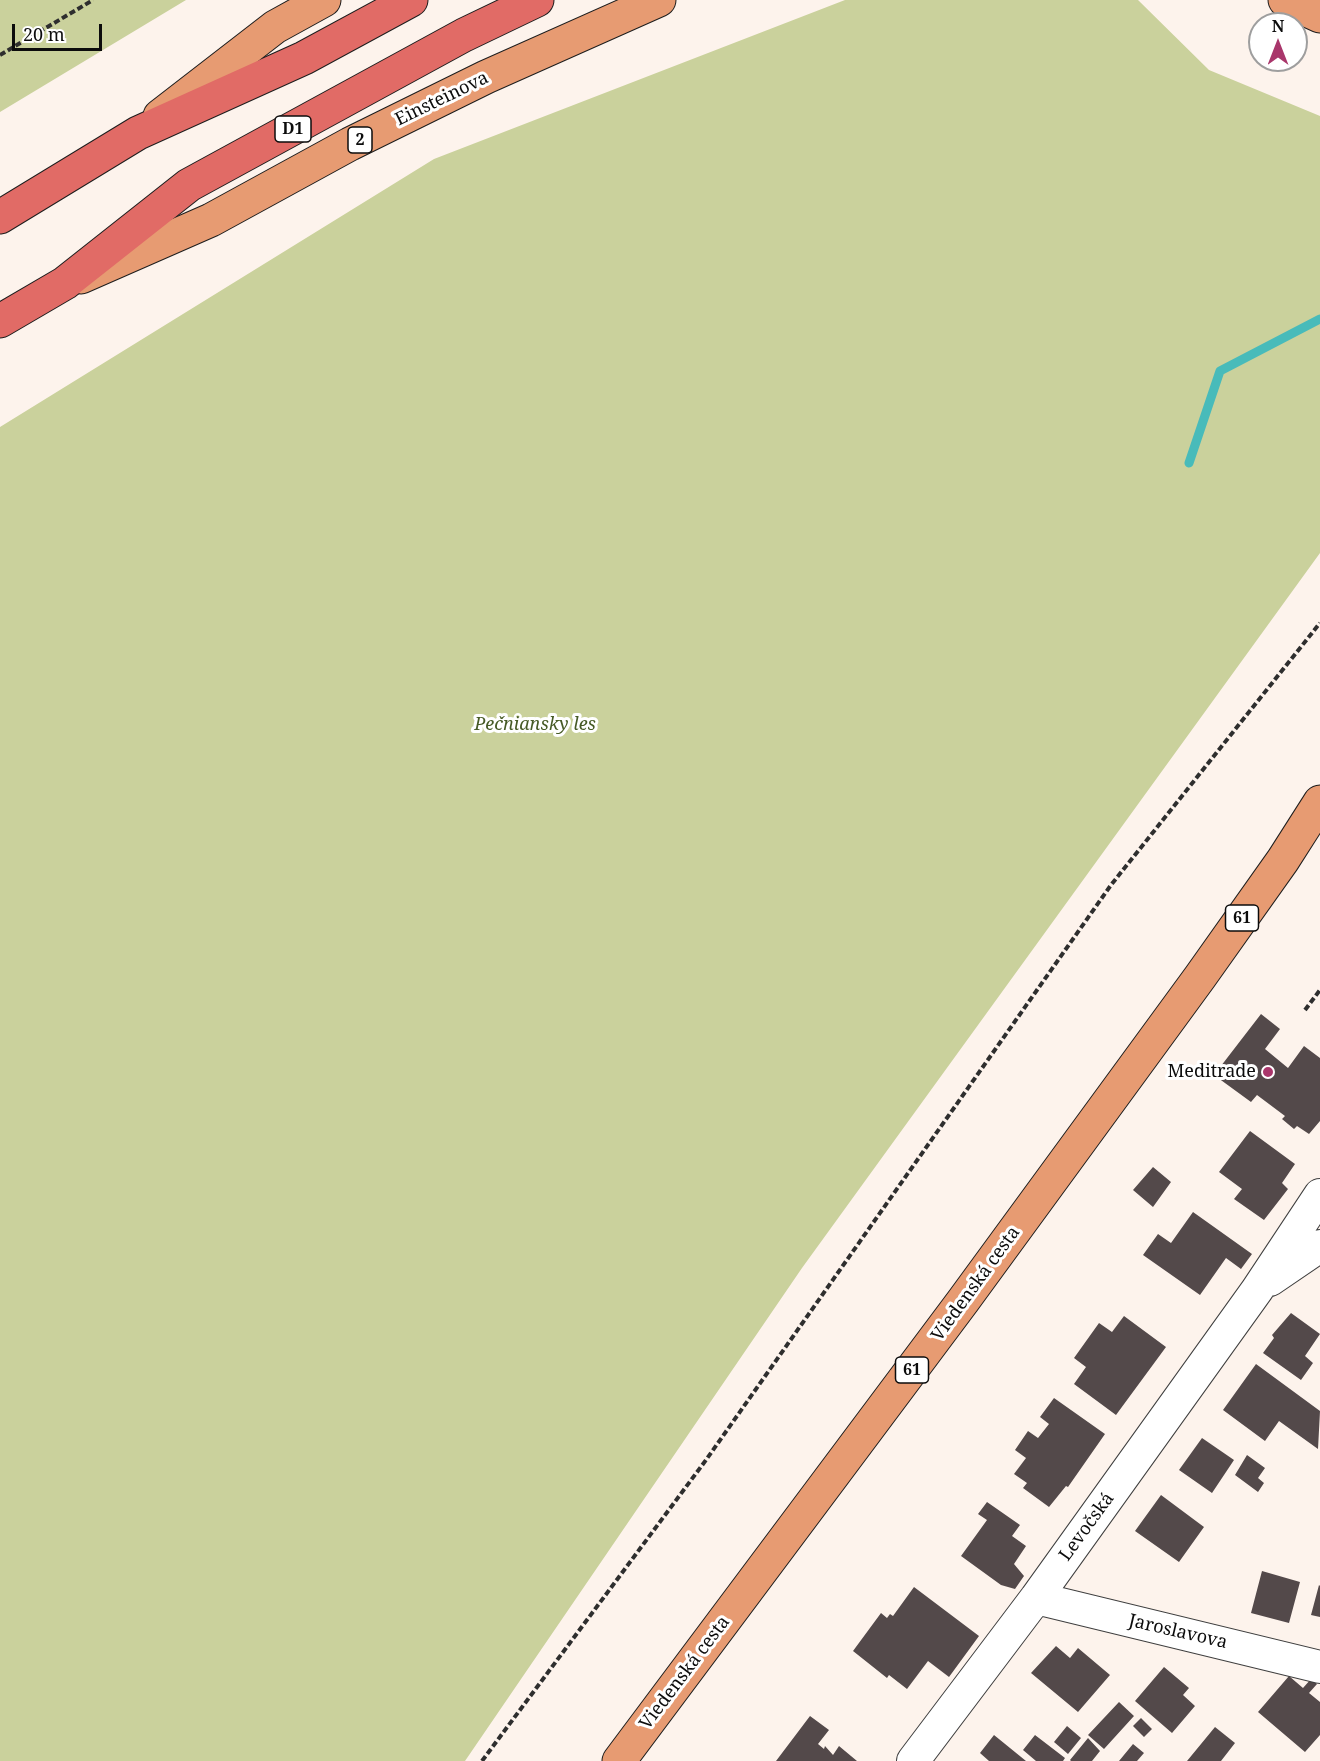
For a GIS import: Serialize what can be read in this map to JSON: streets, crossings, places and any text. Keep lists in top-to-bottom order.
{
  "streets": {
    "highway": ["D1"],
    "main road": [
      "Einsteinova",
      "2",
      "61",
      "Viedenská cesta"
    ],
    "street": ["Levočská", "Jaroslavova"]
  },
  "crossings": [
    ["Einsteinova", "D1"],
    ["Levočská", "Jaroslavova"]
  ],
  "parks": ["Pečniansky les"],
  "places": ["Meditrade"],
  "scale_bar": "20 m",
  "north": "top"
}
